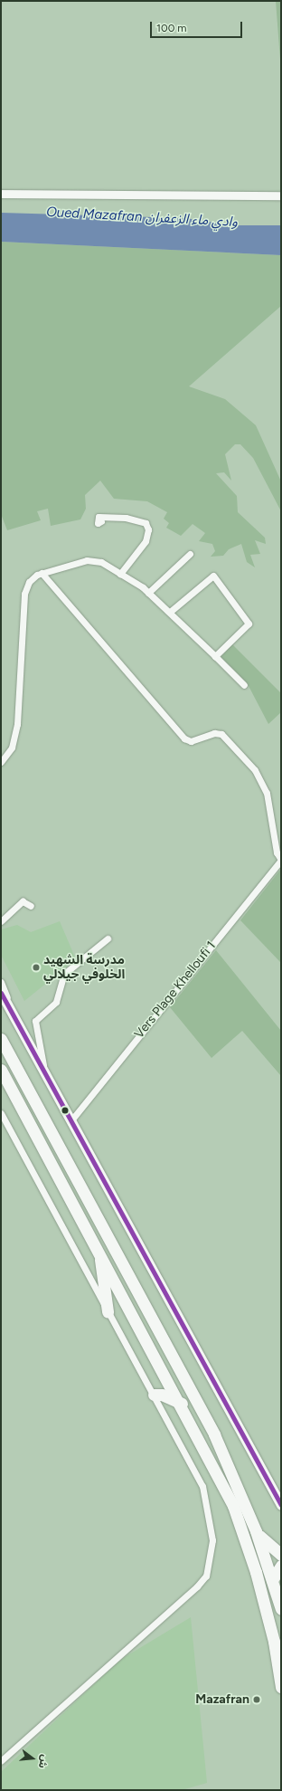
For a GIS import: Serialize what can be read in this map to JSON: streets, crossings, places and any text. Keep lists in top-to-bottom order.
{
  "streets": {
    "street": ["Vers Plage Khelloufi 1"]
  },
  "water": ["Oued Mazafran وادي ماء الزعفران"],
  "places": ["مدرسة الشهيد الخلوفي جيلالي", "Mazafran"],
  "scale_bar": "100 m",
  "north": "right"
}
